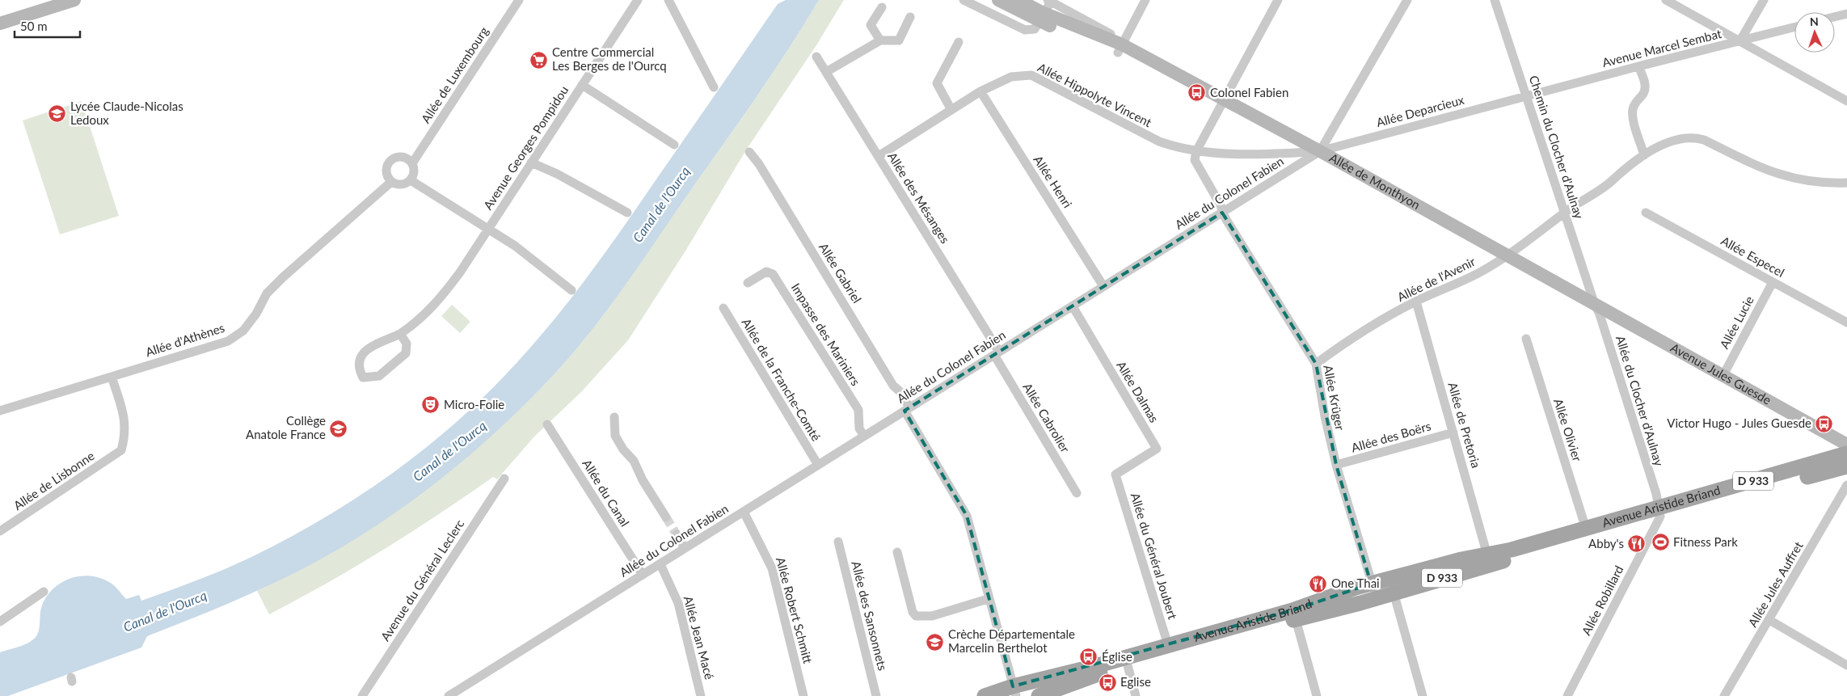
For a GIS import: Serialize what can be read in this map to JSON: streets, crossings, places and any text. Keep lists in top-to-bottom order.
{
  "streets": {
    "main road": ["D 933", "Avenue Aristide Briand"],
    "street": [
      "Avenue Marcel Sembat",
      "Allée de Luxembourg",
      "Allée Hippolyte Vincent",
      "Allée Deparcieux",
      "Chemin du Clocher d'Aulnay",
      "Avenue Georges Pompidou",
      "Allée Henri",
      "Allée de Monthyon",
      "Allée du Colonel Fabien",
      "Allée des Mésanges",
      "Allée Especel",
      "Allée Gabriel",
      "Allée de l'Avenir",
      "Allée Lucie",
      "Impasse des Mariniers",
      "Allée d'Athènes",
      "Avenue Jules Guesde",
      "Allée de la Franche-Comté",
      "Allée Dalmas",
      "Allée Krüger",
      "Allée du Clocher d'Aulnay",
      "Allée Cabrolier",
      "Allée de Pretoria",
      "Allée Olivier",
      "Allée des Boërs",
      "Allée de Lisbonne",
      "Allée du Canal",
      "Allée du Général Joubert",
      "Avenue du Général Leclerc",
      "Allée Jules Auffret",
      "Allée Robillard",
      "Allée Robert Schmitt",
      "Allée des Sansonnets",
      "Allée Jean Macé"
    ]
  },
  "crossings": [
    ["Avenue Marcel Sembat", "Allée Deparcieux"],
    ["Avenue Marcel Sembat", "Chemin du Clocher d'Aulnay"],
    ["Allée de Luxembourg", "Allée d'Athènes"],
    ["Allée Hippolyte Vincent", "Allée Deparcieux"],
    ["Allée Hippolyte Vincent", "Allée Henri"],
    ["Allée Hippolyte Vincent", "Allée de Monthyon"],
    ["Allée Hippolyte Vincent", "Allée du Colonel Fabien"],
    ["Allée Hippolyte Vincent", "Allée des Mésanges"],
    ["Allée Hippolyte Vincent", "Allée Krüger"],
    ["Allée Deparcieux", "Chemin du Clocher d'Aulnay"],
    ["Allée Deparcieux", "Allée de Monthyon"],
    ["Allée Deparcieux", "Allée du Colonel Fabien"],
    ["Chemin du Clocher d'Aulnay", "Allée de Monthyon"],
    ["Chemin du Clocher d'Aulnay", "Allée de l'Avenir"],
    ["Chemin du Clocher d'Aulnay", "Avenue Jules Guesde"],
    ["Chemin du Clocher d'Aulnay", "Allée du Clocher d'Aulnay"],
    ["Allée Henri", "Allée du Colonel Fabien"],
    ["Allée de Monthyon", "Allée du Colonel Fabien"],
    ["Allée de Monthyon", "Allée de l'Avenir"],
    ["Allée de Monthyon", "Avenue Jules Guesde"],
    ["Allée de Monthyon", "Allée du Clocher d'Aulnay"],
    ["Allée du Colonel Fabien", "Allée des Mésanges"],
    ["Allée du Colonel Fabien", "Allée Gabriel"],
    ["Allée du Colonel Fabien", "Impasse des Mariniers"],
    ["Allée du Colonel Fabien", "Allée de la Franche-Comté"],
    ["Allée du Colonel Fabien", "Allée Dalmas"],
    ["Allée du Colonel Fabien", "Allée Krüger"],
    ["Allée du Colonel Fabien", "Allée Cabrolier"],
    ["Allée du Colonel Fabien", "Allée du Canal"],
    ["Allée du Colonel Fabien", "Allée Robert Schmitt"],
    ["Allée du Colonel Fabien", "Allée Jean Macé"],
    ["Allée des Mésanges", "Allée Cabrolier"],
    ["Allée Especel", "Allée Lucie"],
    ["Allée Gabriel", "Avenue Aristide Briand"],
    ["Allée de l'Avenir", "Allée Krüger"],
    ["Allée de l'Avenir", "Allée de Pretoria"],
    ["Allée Lucie", "Avenue Jules Guesde"],
    ["Allée d'Athènes", "Allée de Lisbonne"],
    ["Avenue Jules Guesde", "Allée du Clocher d'Aulnay"],
    ["Allée Dalmas", "Allée du Général Joubert"],
    ["Allée Krüger", "Allée des Boërs"],
    ["Allée Krüger", "Avenue Aristide Briand"],
    ["Allée du Clocher d'Aulnay", "Avenue Aristide Briand"],
    ["Allée du Clocher d'Aulnay", "Allée Robillard"],
    ["Allée de Pretoria", "Allée des Boërs"],
    ["Allée de Pretoria", "Avenue Aristide Briand"],
    ["Allée Olivier", "Avenue Aristide Briand"],
    ["Avenue Aristide Briand", "Allée du Général Joubert"],
    ["Avenue Aristide Briand", "Allée Robillard"]
  ],
  "water": ["Canal de l'Ourcq"],
  "places": {
    "supermarket": ["Centre Commercial Les Berges de l'Ourcq"],
    "bus stop": [
      "Colonel Fabien",
      "Victor Hugo - Jules Guesde",
      "Église",
      "Eglise"
    ],
    "school or university": ["Lycée Claude-Nicolas Ledoux", "Collège Anatole France", "Crèche Départementale Marcelin Berthelot"],
    "theatre": ["Micro-Folie"],
    "sports": ["Fitness Park"],
    "restaurant": ["Abby's", "One Thai"]
  },
  "scale_bar": "50 m",
  "north": "top"
}
